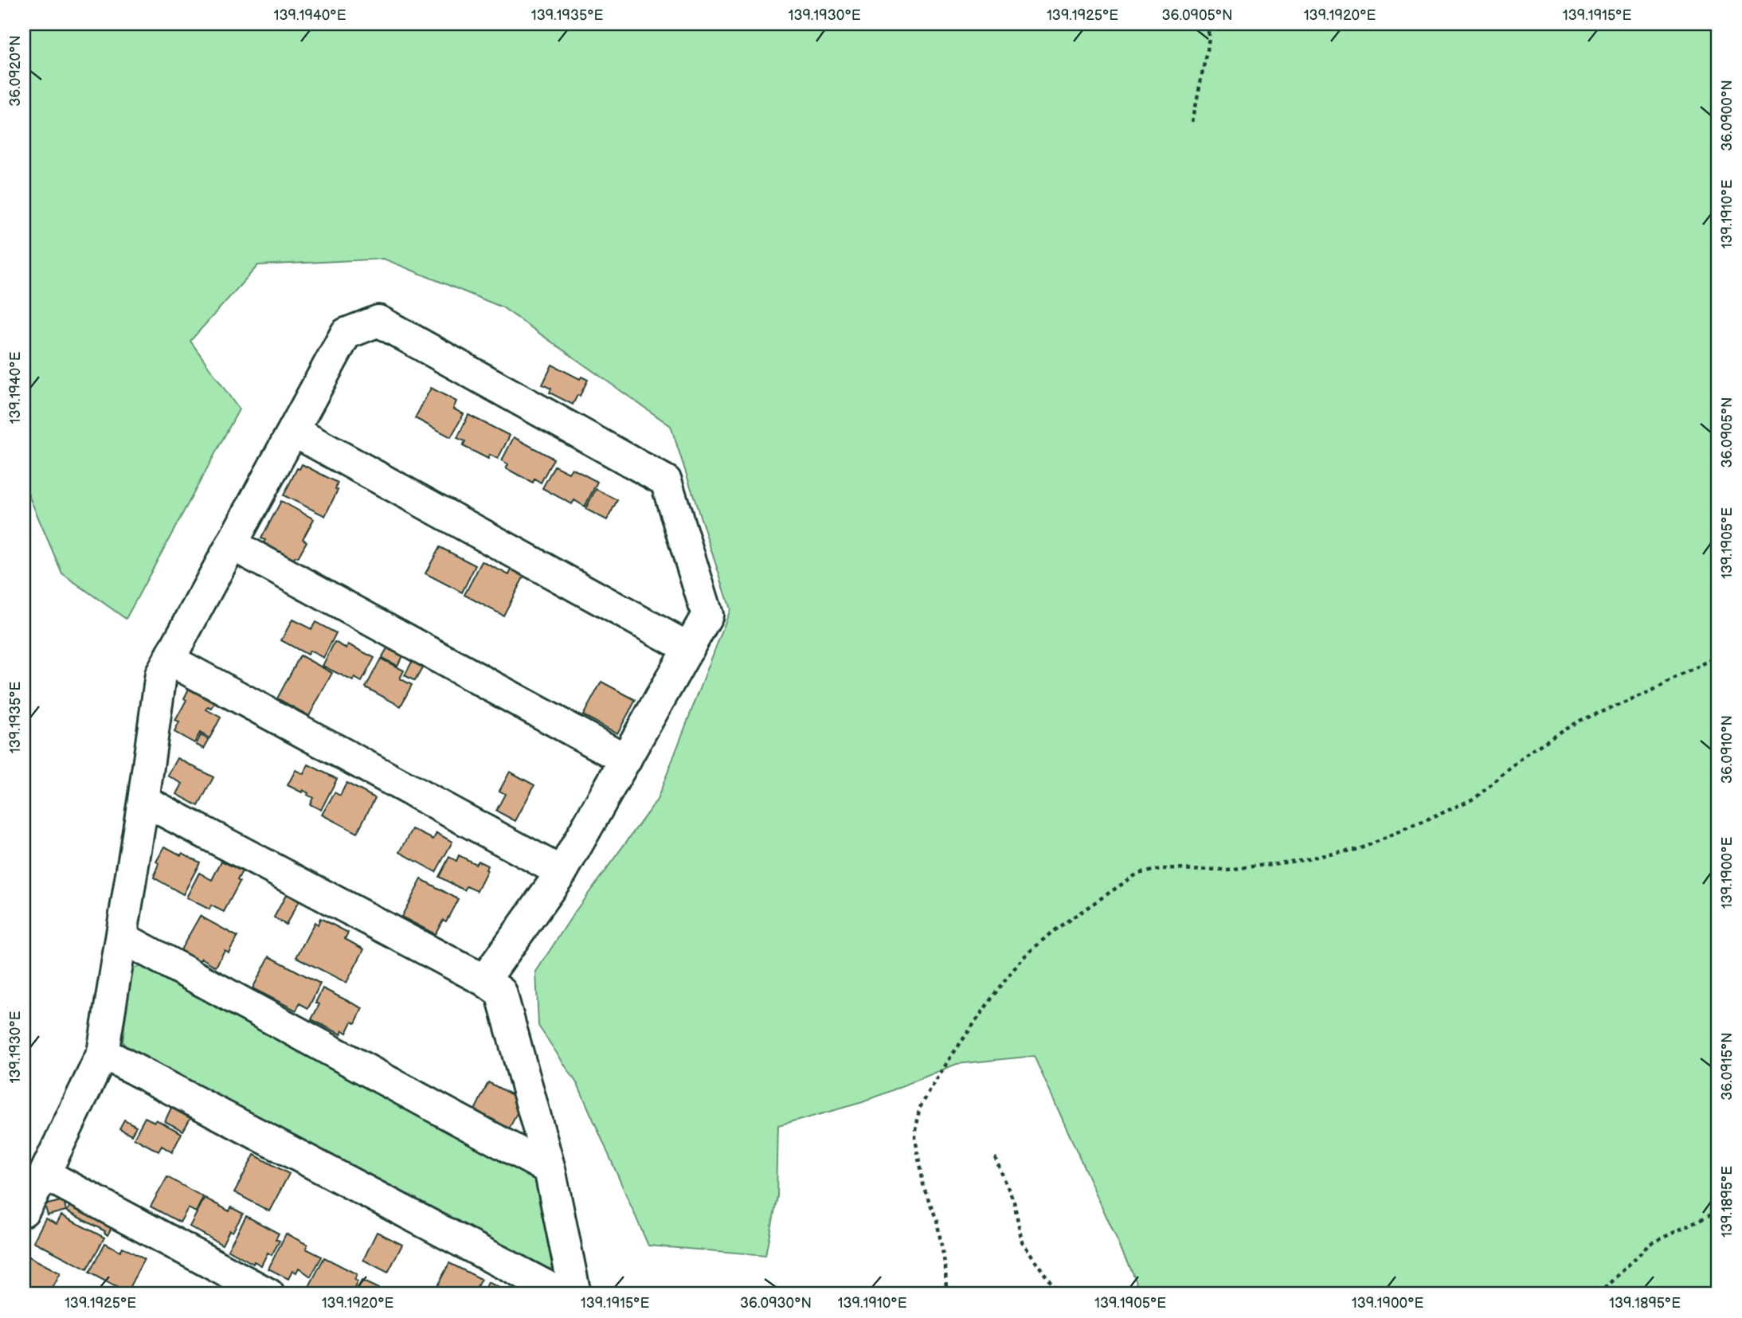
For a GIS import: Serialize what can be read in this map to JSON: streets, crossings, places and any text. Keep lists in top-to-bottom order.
{
  "coordinates": [
    "139.1940°E",
    "139.1935°E",
    "139.1930°E",
    "139.1925°E",
    "36.0905°N",
    "139.1920°E",
    "139.1915°E",
    "36.0920°N",
    "36.0900°N",
    "139.1910°E",
    "139.1905°E",
    "36.0910°N",
    "139.1900°E",
    "36.0915°N",
    "139.1895°E",
    "36.0930°N"
  ]
}
